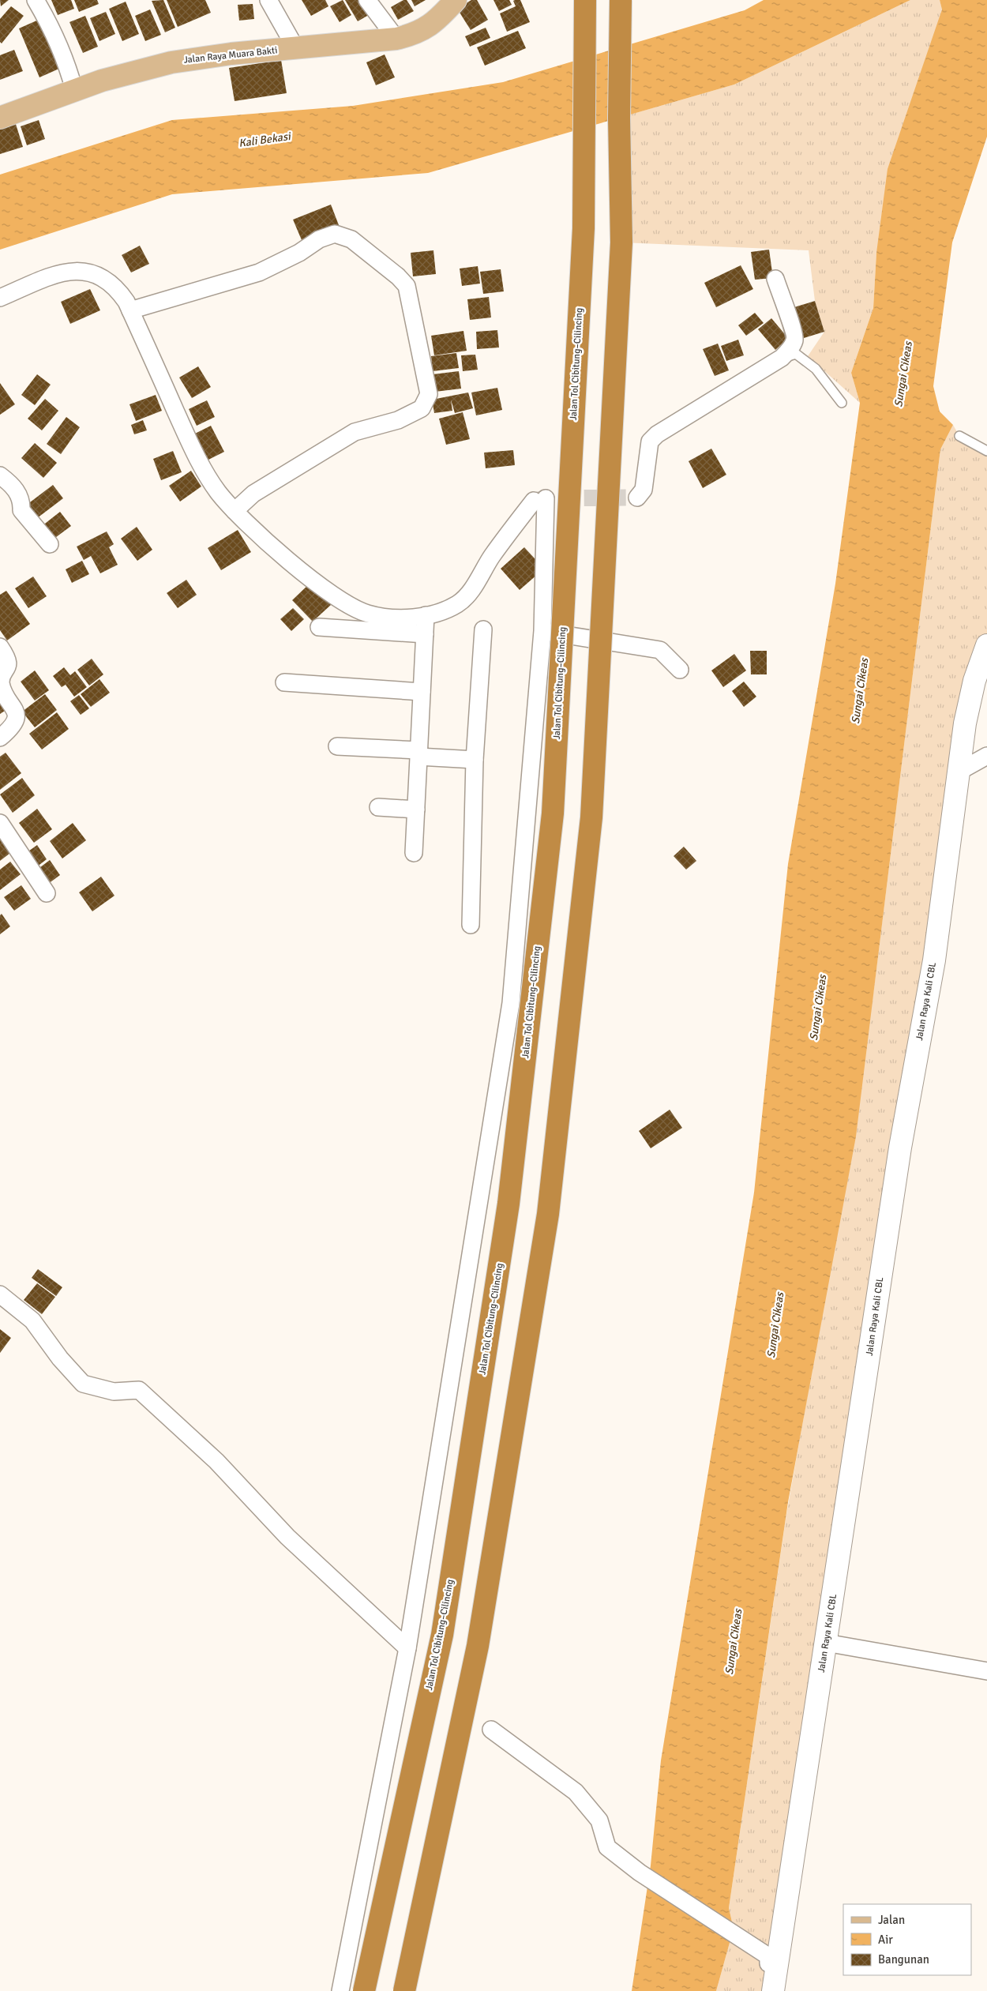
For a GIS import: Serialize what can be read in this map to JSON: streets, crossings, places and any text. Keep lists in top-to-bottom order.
{
  "streets": {
    "highway": ["Jalan Tol Cibitung–Cilincing"],
    "main road": ["Jalan Raya Muara Bakti"],
    "street": ["Jalan Raya Kali CBL"]
  },
  "water": ["Kali Bekasi", "Sungai Cikeas"],
  "legend": ["Jalan", "Air", "Bangunan"]
}
